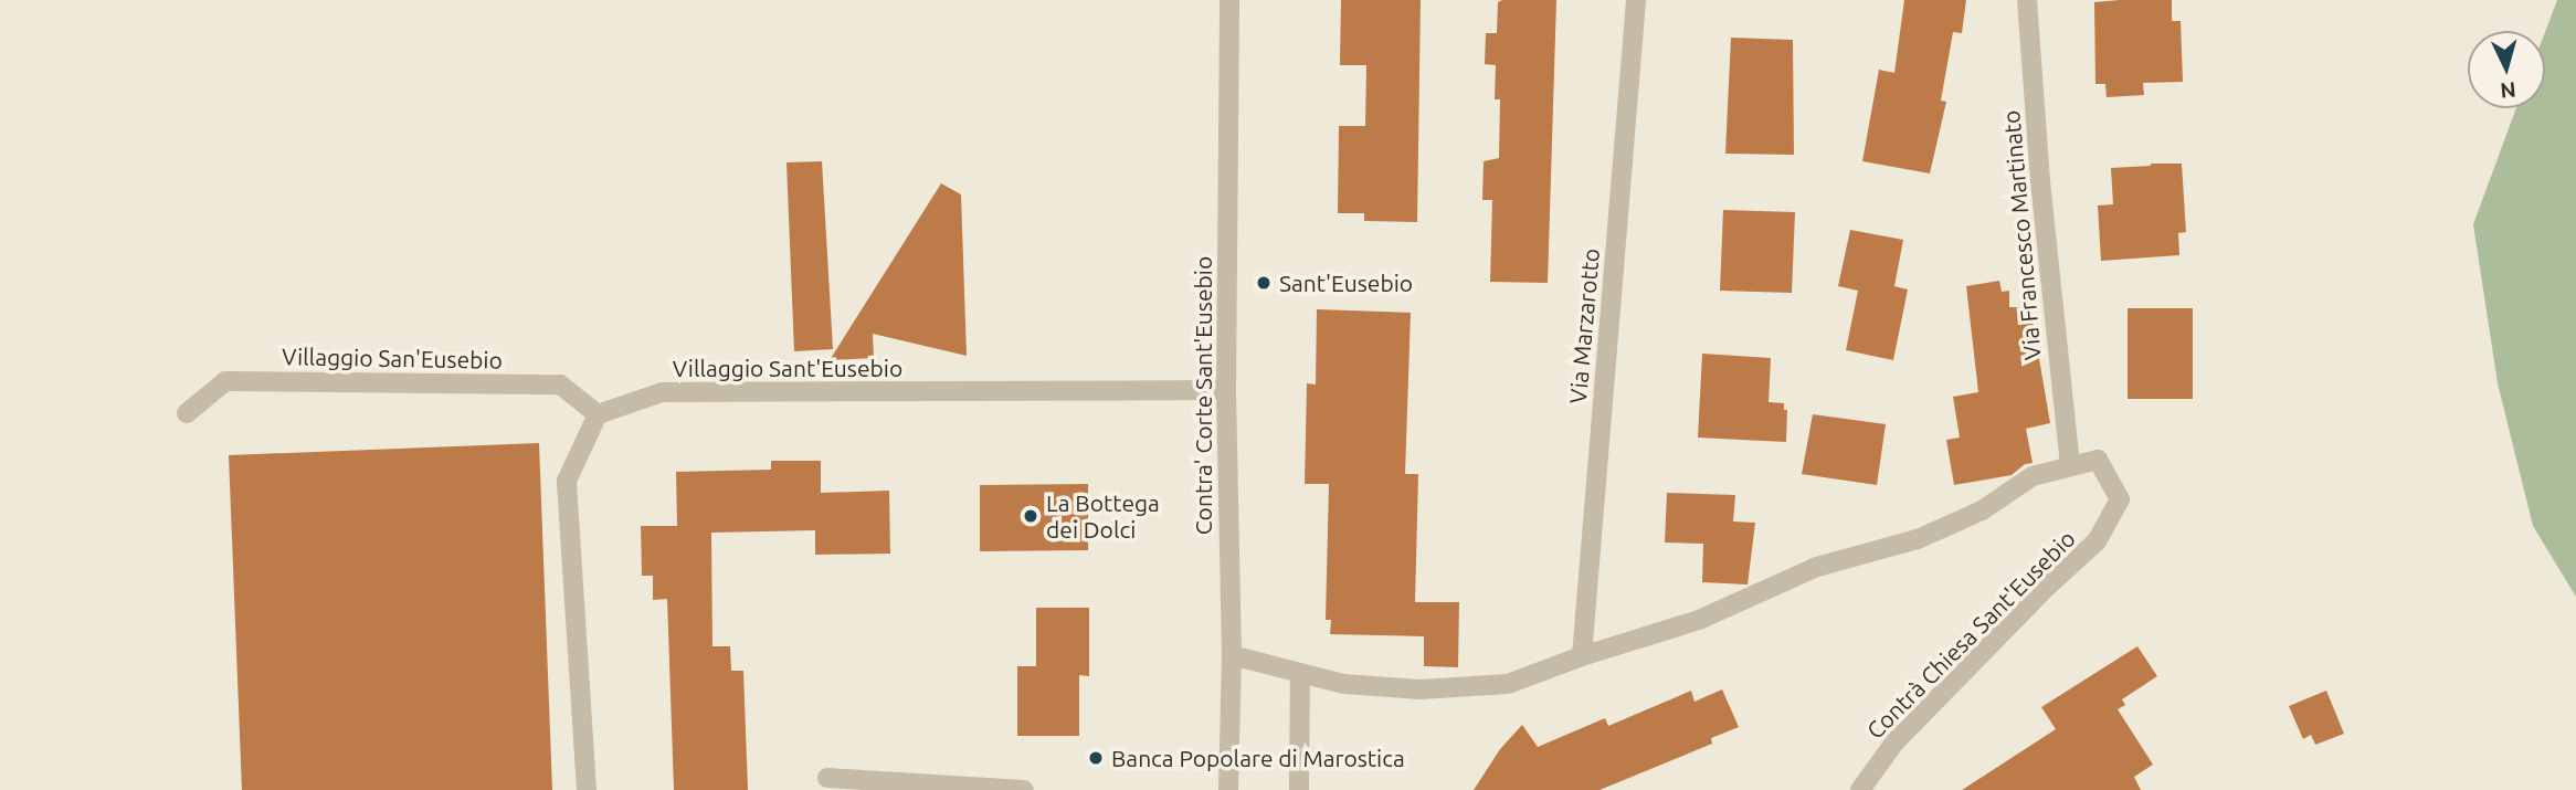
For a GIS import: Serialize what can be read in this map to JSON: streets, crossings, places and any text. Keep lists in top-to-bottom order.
{
  "streets": {
    "street": [
      "Via Francesco Martinato",
      "Via Marzarotto",
      "Villaggio San'Eusebio",
      "Villaggio Sant'Eusebio",
      "Contra' Corte Sant'Eusebio",
      "Contrà Chiesa Sant'Eusebio"
    ]
  },
  "crossings": [
    ["Via Francesco Martinato", "Contrà Chiesa Sant'Eusebio"],
    ["Via Marzarotto", "Contrà Chiesa Sant'Eusebio"],
    ["Villaggio San'Eusebio", "Villaggio Sant'Eusebio"],
    ["Villaggio Sant'Eusebio", "Contra' Corte Sant'Eusebio"],
    ["Contra' Corte Sant'Eusebio", "Contrà Chiesa Sant'Eusebio"]
  ],
  "places": ["Sant'Eusebio", "La Bottega dei Dolci", "Banca Popolare di Marostica"],
  "north": "bottom"
}
